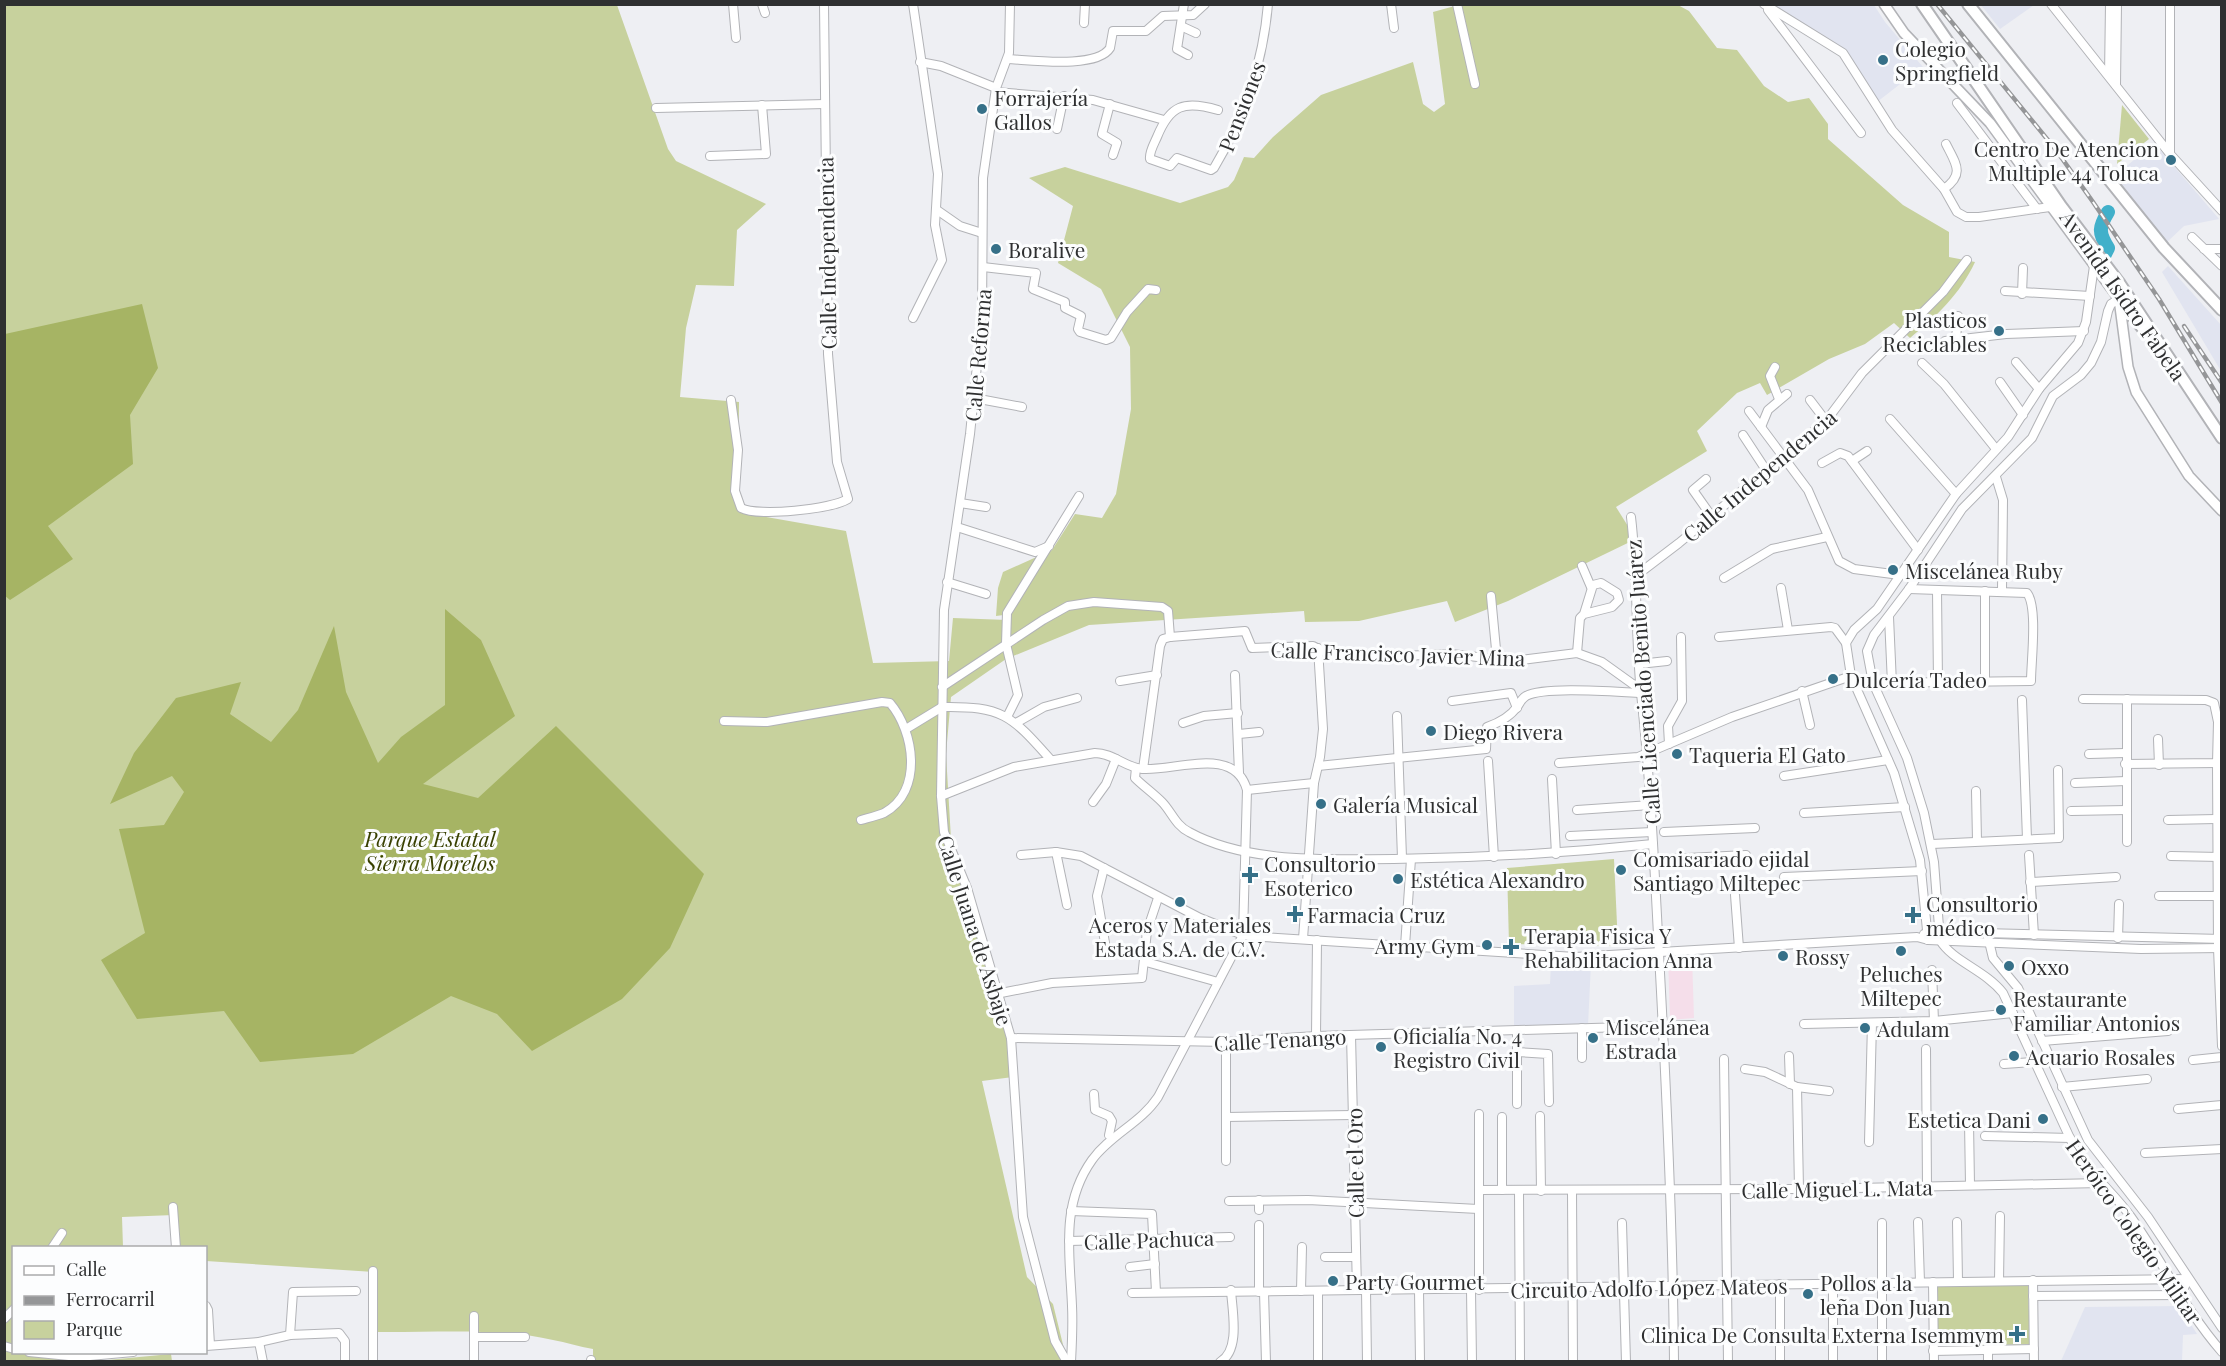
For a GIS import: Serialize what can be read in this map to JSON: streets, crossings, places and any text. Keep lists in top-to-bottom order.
{
  "streets": {
    "highway": ["Avenida Isidro Fabela"],
    "street": [
      "Pensiones",
      "Calle Independencia",
      "Calle Reforma",
      "Calle Francisco Javier Mina",
      "Calle Licenciado Benito Juárez",
      "Calle Juana de Asbaje",
      "Calle Tenango",
      "Calle el Oro",
      "Calle Miguel L. Mata",
      "Heróico Colegio Militar",
      "Calle Pachuca",
      "Circuito Adolfo López Mateos"
    ]
  },
  "crossings": [
    ["Calle Independencia", "Calle Licenciado Benito Juárez"],
    ["Calle Reforma", "Calle Juana de Asbaje"],
    ["Calle Francisco Javier Mina", "Calle Licenciado Benito Juárez"],
    ["Calle Licenciado Benito Juárez", "Calle Tenango"],
    ["Calle Licenciado Benito Juárez", "Calle Miguel L. Mata"],
    ["Calle Licenciado Benito Juárez", "Circuito Adolfo López Mateos"],
    ["Calle Juana de Asbaje", "Calle Tenango"],
    ["Calle Tenango", "Calle el Oro"],
    ["Calle el Oro", "Circuito Adolfo López Mateos"],
    ["Calle Miguel L. Mata", "Heróico Colegio Militar"],
    ["Heróico Colegio Militar", "Circuito Adolfo López Mateos"]
  ],
  "parks": ["Parque Estatal Sierra Morelos"],
  "places": {
    "other": [
      "Colegio Springfield",
      "Forrajería Gallos",
      "Centro De Atencion Multiple 44 Toluca",
      "Boralive",
      "Plasticos Reciclables",
      "Miscelánea Ruby",
      "Dulcería Tadeo",
      "Diego Rivera",
      "Taqueria El Gato",
      "Galería Musical",
      "Comisariado ejidal Santiago Miltepec",
      "Estética Alexandro",
      "Aceros y Materiales Estada S.A. de C.V.",
      "Army Gym",
      "Peluches Miltepec",
      "Rossy",
      "Oxxo",
      "Restaurante Familiar Antonios",
      "Adulam",
      "Miscelánea Estrada",
      "Oficialía No. 4 Registro Civil",
      "Acuario Rosales",
      "Estetica Dani",
      "Party Gourmet",
      "Pollos a la leña Don Juan"
    ],
    "health": [
      "Consultorio Esoterico",
      "Farmacia Cruz",
      "Consultorio médico",
      "Terapia Fisica Y Rehabilitacion Anna",
      "Clinica De Consulta Externa Isemmym"
    ]
  },
  "legend": ["Calle", "Ferrocarril", "Parque"]
}
